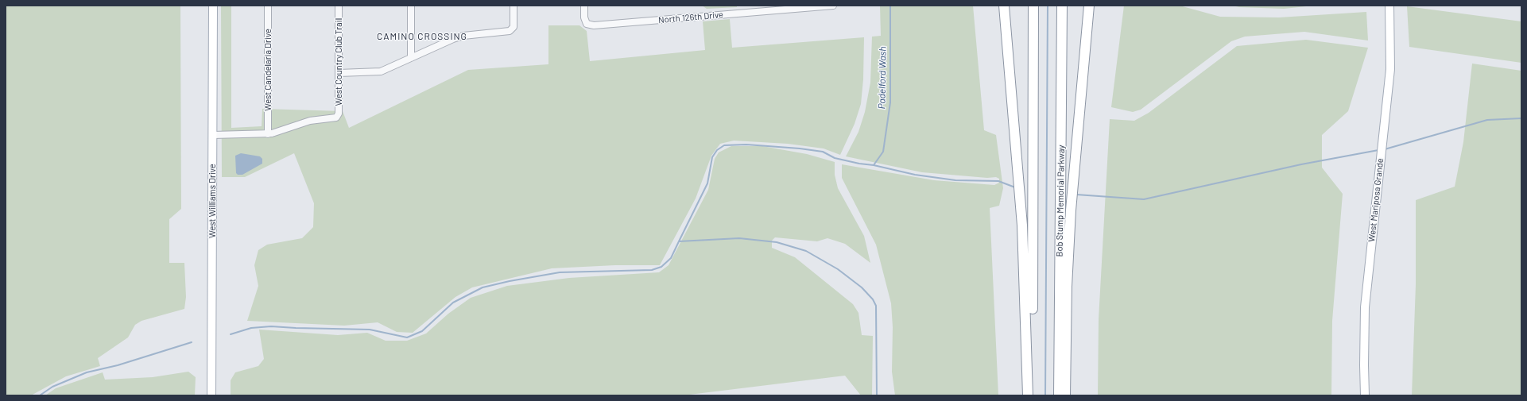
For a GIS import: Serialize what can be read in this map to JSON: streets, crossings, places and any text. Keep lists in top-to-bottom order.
{
  "streets": {
    "highway": ["Bob Stump Memorial Parkway"],
    "main road": ["West Mariposa Grande", "West Williams Drive"],
    "street": ["North 126th Drive", "West Country Club Trail", "West Candelaria Drive"]
  },
  "crossings": [
    ["West Country Club Trail", "West Candelaria Drive"]
  ],
  "districts": ["CAMINO CROSSING"],
  "water": ["Padelford Wash"]
}
